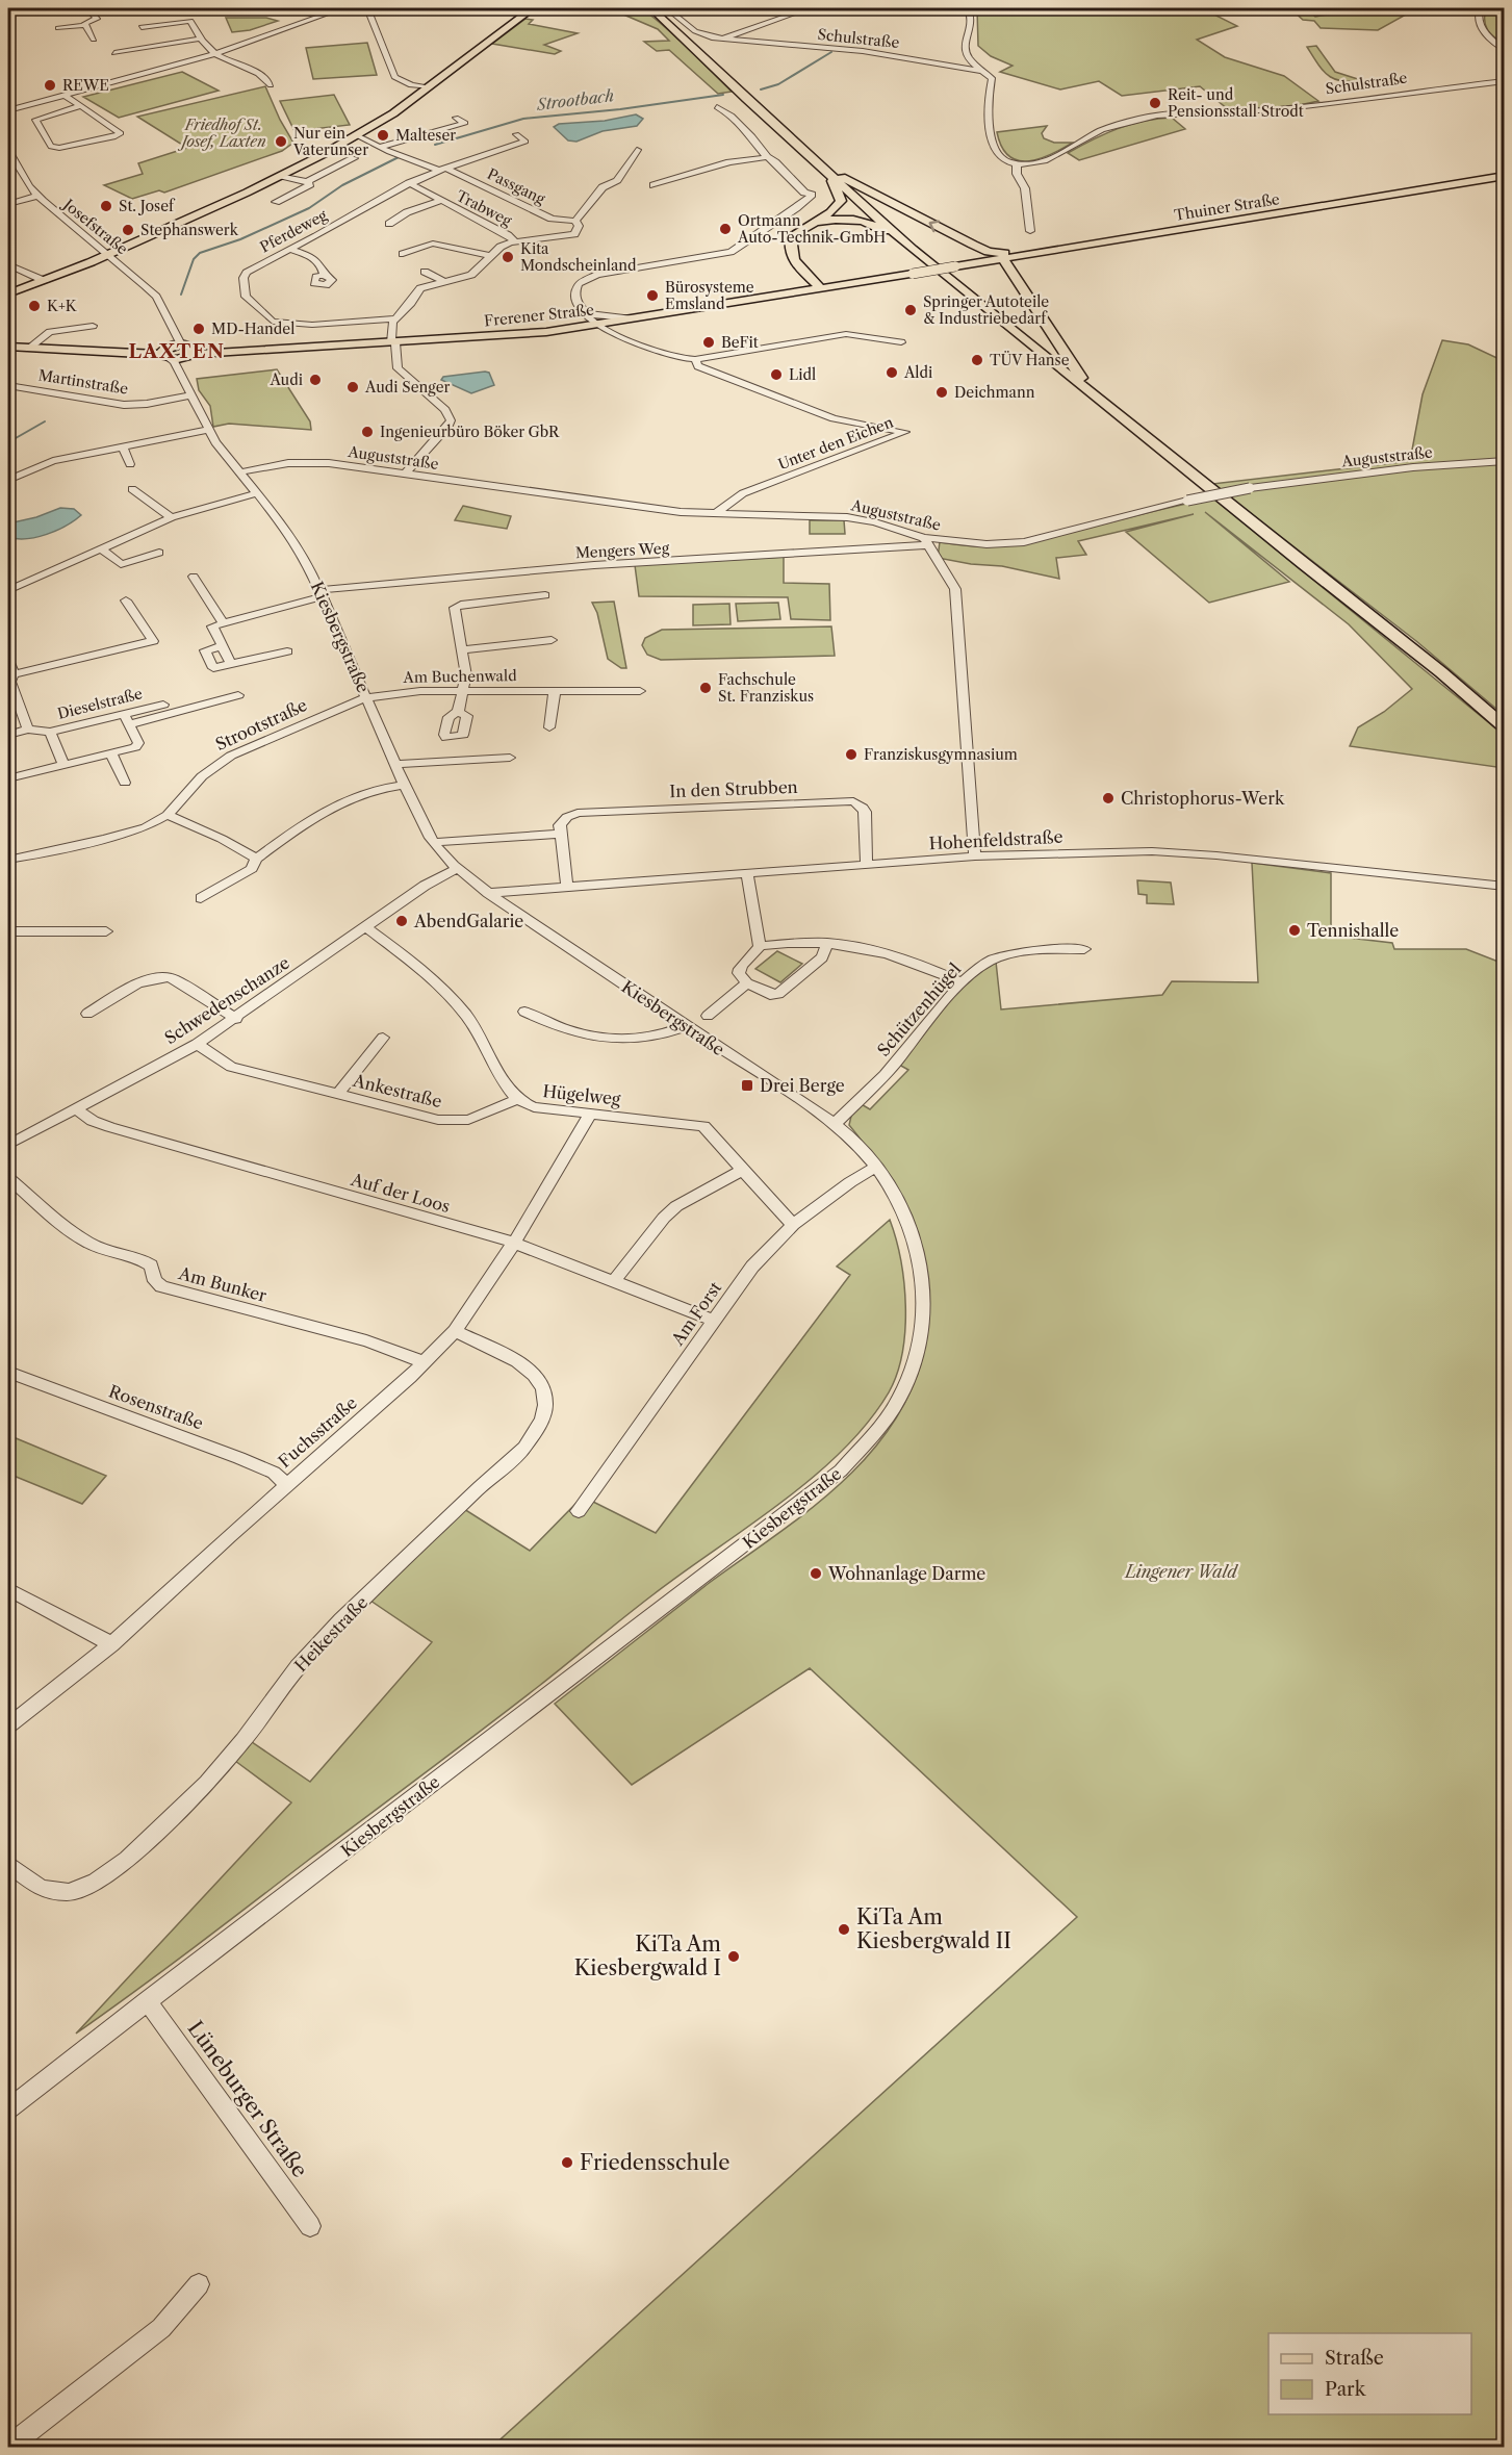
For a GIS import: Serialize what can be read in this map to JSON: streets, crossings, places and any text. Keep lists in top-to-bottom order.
{
  "streets": {
    "main road": ["Thuiner Straße", "Frerener Straße"],
    "street": [
      "Schulstraße",
      "Passgang",
      "Trabweg",
      "Josefstraße",
      "Pferdeweg",
      "Martinstraße",
      "Unter den Eichen",
      "Auguststraße",
      "Mengers Weg",
      "Kiesbergstraße",
      "Am Buchenwald",
      "Dieselstraße",
      "Strootstraße",
      "In den Strubben",
      "Hohenfeldstraße",
      "Schwedenschanze",
      "Schützenhügel",
      "Ankestraße",
      "Hügelweg",
      "Auf der Loos",
      "Am Bunker",
      "Am Forst",
      "Rosenstraße",
      "Fuchsstraße",
      "Heikestraße",
      "Lüneburger Straße"
    ]
  },
  "crossings": [
    ["Passgang", "Pferdeweg"],
    ["Thuiner Straße", "Frerener Straße"],
    ["Trabweg", "Pferdeweg"],
    ["Josefstraße", "Frerener Straße"],
    ["Josefstraße", "Kiesbergstraße"],
    ["Frerener Straße", "Unter den Eichen"],
    ["Frerener Straße", "Kiesbergstraße"],
    ["Martinstraße", "Kiesbergstraße"],
    ["Unter den Eichen", "Auguststraße"],
    ["Auguststraße", "Mengers Weg"],
    ["Auguststraße", "Kiesbergstraße"],
    ["Mengers Weg", "Kiesbergstraße"],
    ["Kiesbergstraße", "Am Buchenwald"],
    ["Kiesbergstraße", "Strootstraße"],
    ["Kiesbergstraße", "Hohenfeldstraße"],
    ["Kiesbergstraße", "Schwedenschanze"],
    ["Kiesbergstraße", "Schützenhügel"],
    ["Kiesbergstraße", "Am Forst"],
    ["Kiesbergstraße", "Lüneburger Straße"],
    ["Am Buchenwald", "Strootstraße"],
    ["In den Strubben", "Hohenfeldstraße"],
    ["Schwedenschanze", "Ankestraße"],
    ["Schwedenschanze", "Hügelweg"],
    ["Schwedenschanze", "Auf der Loos"],
    ["Ankestraße", "Hügelweg"],
    ["Hügelweg", "Am Forst"],
    ["Hügelweg", "Fuchsstraße"],
    ["Auf der Loos", "Am Forst"],
    ["Auf der Loos", "Fuchsstraße"],
    ["Am Bunker", "Fuchsstraße"],
    ["Rosenstraße", "Fuchsstraße"],
    ["Fuchsstraße", "Heikestraße"]
  ],
  "districts": ["LAXTEN"],
  "water": ["Strootbach"],
  "parks": ["Friedhof St. Josef, Laxten", "Lingener Wald"],
  "places": {
    "other": [
      "REWE",
      "Reit- und Pensionsstall Strodt",
      "Malteser",
      "Nur ein Vaterunser",
      "St. Josef",
      "Ortmann Auto-Technik-GmbH",
      "Stephanswerk",
      "Kita Mondscheinland",
      "Bürosysteme Emsland",
      "K+K",
      "Springer Autoteile & Industriebedarf",
      "MD-Handel",
      "BeFit",
      "TÜV Hanse",
      "Aldi",
      "Lidl",
      "Audi",
      "Audi Senger",
      "Deichmann",
      "Ingenieurbüro Böker GbR",
      "Fachschule St. Franziskus",
      "Franziskusgymnasium",
      "Christophorus-Werk",
      "AbendGalarie",
      "Tennishalle",
      "Wohnanlage Darme",
      "KiTa Am Kiesbergwald II",
      "KiTa Am Kiesbergwald I",
      "Friedensschule"
    ],
    "transit": ["Drei Berge"]
  },
  "legend": ["Straße", "Park"]
}
